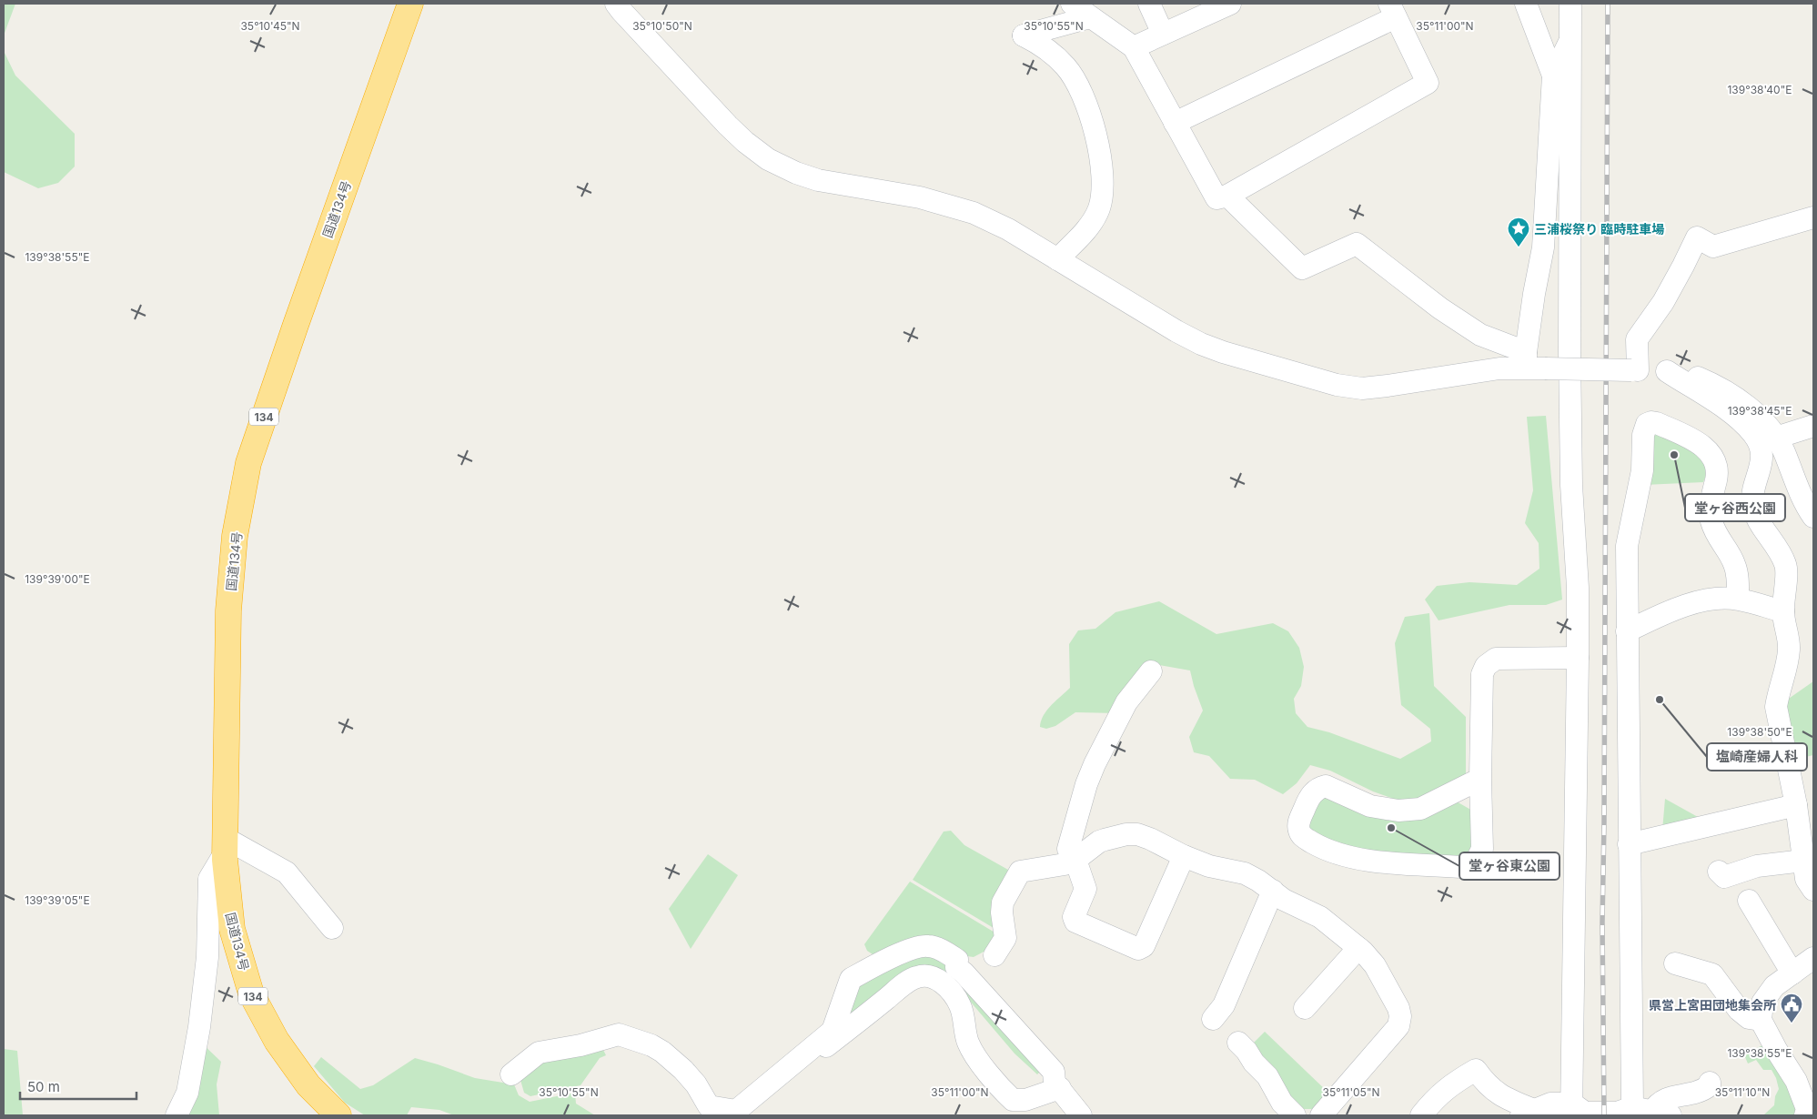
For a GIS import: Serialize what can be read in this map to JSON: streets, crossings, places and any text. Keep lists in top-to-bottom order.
{
  "streets": {
    "highway": ["国道134号", "134"]
  },
  "places": {
    "place": ["三浦桜祭り 臨時駐車場"],
    "other": ["堂ヶ谷西公園", "塩崎産婦人科", "堂ヶ谷東公園"],
    "public building": ["県営上宮田団地集会所"]
  },
  "scale_bar": "50 m",
  "coordinates": [
    "35°10'45\"N",
    "35°10'50\"N",
    "35°10'55\"N",
    "35°11'00\"N",
    "139°38'40\"E",
    "139°38'55\"E",
    "139°38'45\"E",
    "139°39'00\"E",
    "139°38'50\"E",
    "139°39'05\"E",
    "35°11'05\"N",
    "35°11'10\"N"
  ]
}
